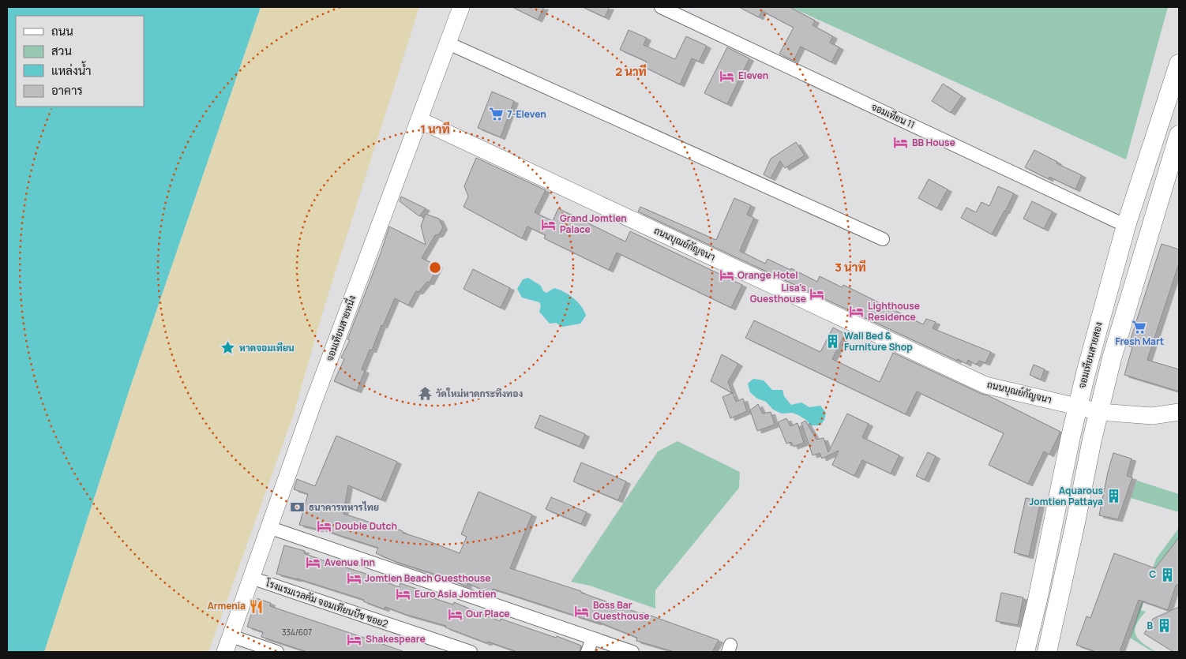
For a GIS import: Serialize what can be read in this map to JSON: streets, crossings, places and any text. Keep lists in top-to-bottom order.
{
  "streets": {
    "main road": ["จอมเทียนสายสอง"],
    "street": [
      "จอมเทียน 11",
      "ถนนบุณย์กัญจนา",
      "จอมเทียนสายหนึ่ง",
      "โรงแรมเวลคัม จอมเทียนบีช ซอย2"
    ]
  },
  "crossings": [
    ["จอมเทียน 11", "จอมเทียนสายสอง"],
    ["ถนนบุณย์กัญจนา", "จอมเทียนสายหนึ่ง"],
    ["ถนนบุณย์กัญจนา", "จอมเทียนสายสอง"],
    ["จอมเทียนสายหนึ่ง", "โรงแรมเวลคัม จอมเทียนบีช ซอย2"]
  ],
  "places": {
    "hotel": [
      "Eleven",
      "BB House",
      "Grand Jomtien Palace",
      "Orange Hotel",
      "Lisa's Guesthouse",
      "Lighthouse Residence",
      "Double Dutch",
      "Avenue Inn",
      "Jomtien Beach Guesthouse",
      "Euro Asia Jomtien",
      "Boss Bar Guesthouse",
      "Our Place",
      "Shakespeare"
    ],
    "supermarket": ["7-Eleven", "Fresh Mart"],
    "building": [
      "Wall Bed & Furniture Shop",
      "Aquarous Jomtien Pattaya",
      "C",
      "B"
    ],
    "place": ["หาดจอมเทียน"],
    "temple": ["วัดใหม่หาดกระทึงทอง"],
    "bank": ["ธนาคารทหารไทย"],
    "restaurant": ["Armenia"]
  },
  "house_numbers": ["334/607"],
  "legend": [
    "ถนน",
    "สวน",
    "แหล่งน้ำ",
    "อาคาร"
  ],
  "rings": ["2 นาที", "1 นาที", "3 นาที"]
}
